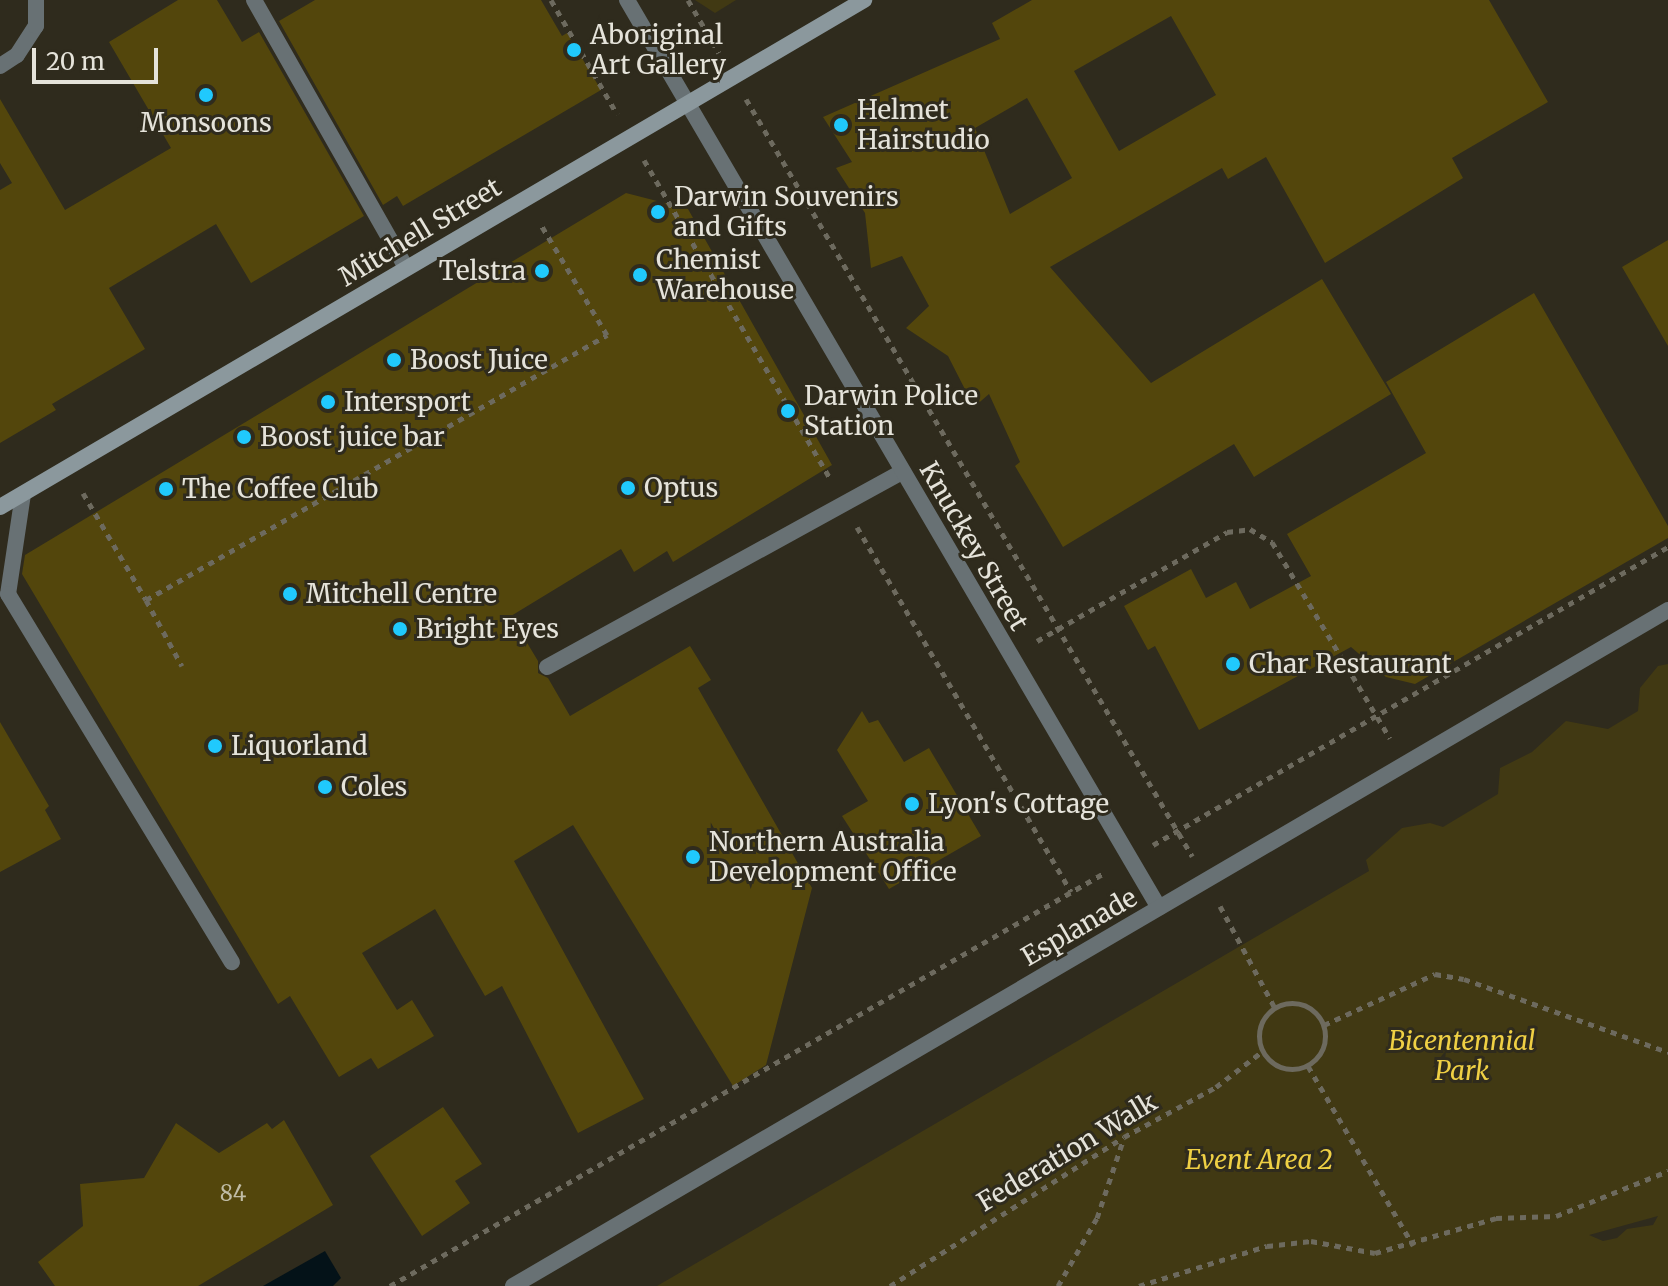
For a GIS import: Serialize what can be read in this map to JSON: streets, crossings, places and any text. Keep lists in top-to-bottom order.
{
  "streets": {
    "street": ["Mitchell Street", "Knuckey Street", "Esplanade"],
    "path": ["Federation Walk"]
  },
  "crossings": [
    ["Mitchell Street", "Knuckey Street"],
    ["Knuckey Street", "Esplanade"]
  ],
  "parks": ["Bicentennial Park", "Event Area 2"],
  "places": [
    "Aboriginal Art Gallery",
    "Monsoons",
    "Helmet Hairstudio",
    "Darwin Souvenirs and Gifts",
    "Telstra",
    "Chemist Warehouse",
    "Boost Juice",
    "Intersport",
    "Darwin Police Station",
    "Boost juice bar",
    "Optus",
    "The Coffee Club",
    "Mitchell Centre",
    "Bright Eyes",
    "Char Restaurant",
    "Liquorland",
    "Coles",
    "Lyon's Cottage",
    "Northern Australia Development Office"
  ],
  "house_numbers": ["84"],
  "scale_bar": "20 m"
}
